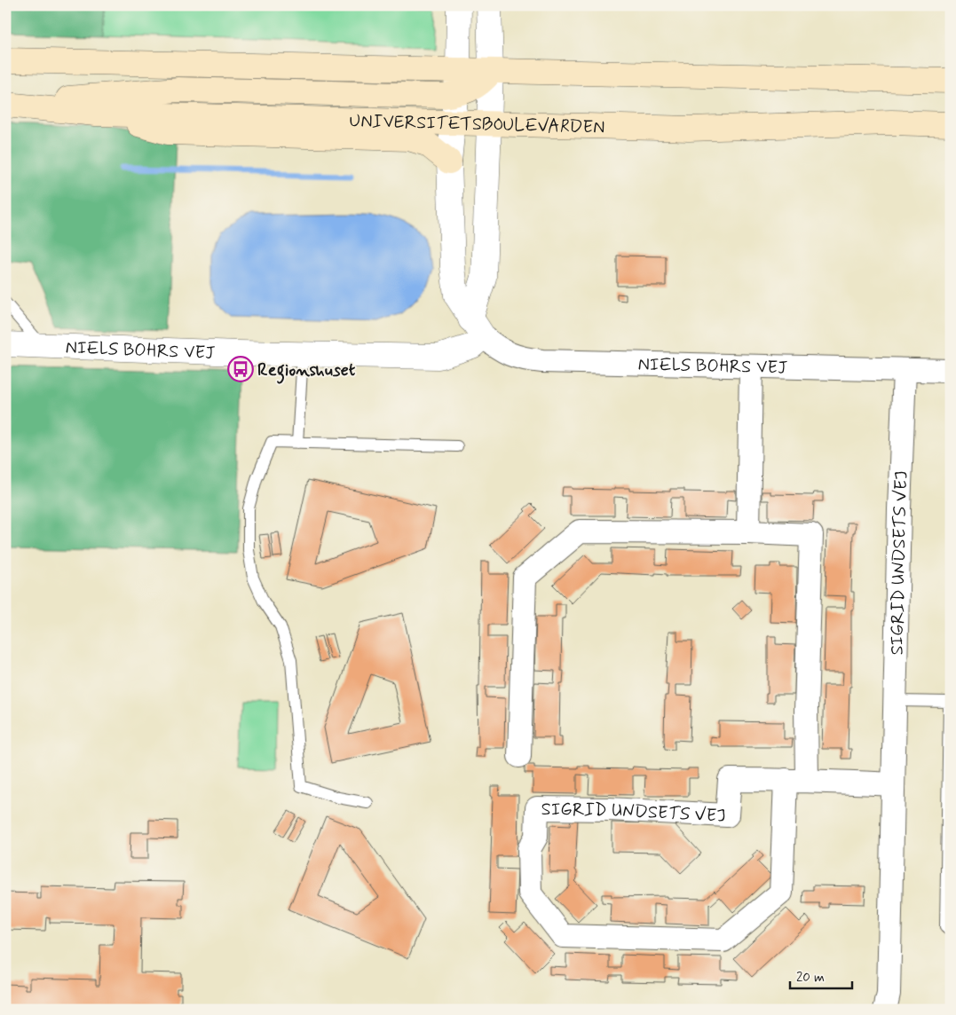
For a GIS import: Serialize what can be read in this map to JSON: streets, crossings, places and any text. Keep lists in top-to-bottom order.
{
  "streets": {
    "main road": ["UNIVERSITETSBOULEVARDEN"],
    "street": ["NIELS BOHRS VEJ", "SIGRID UNDSETS VEJ"]
  },
  "crossings": [
    ["UNIVERSITETSBOULEVARDEN", "NIELS BOHRS VEJ"],
    ["NIELS BOHRS VEJ", "SIGRID UNDSETS VEJ"]
  ],
  "places": {
    "bus stop": ["Regionshuset"]
  },
  "scale_bar": "20 m"
}
